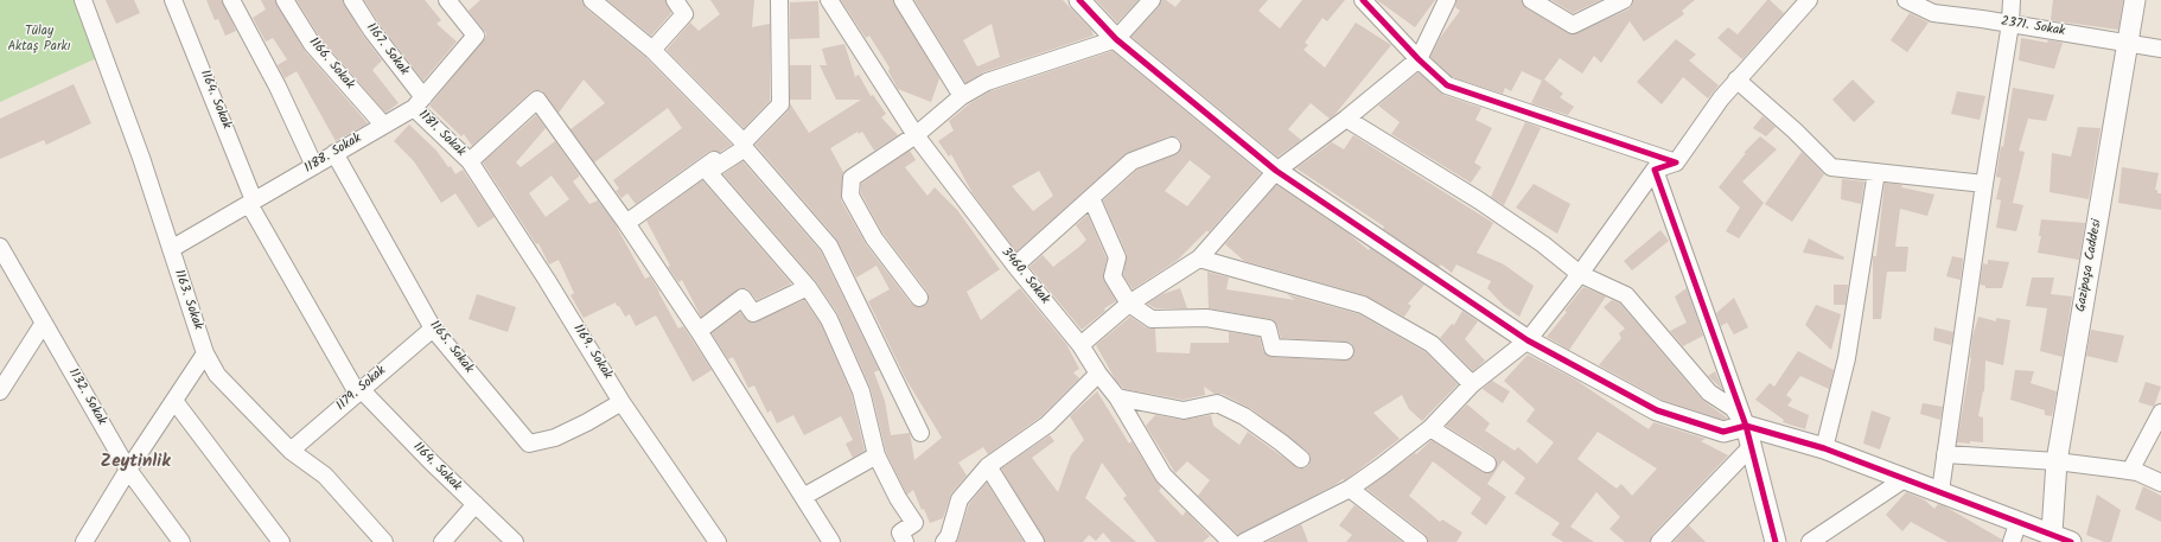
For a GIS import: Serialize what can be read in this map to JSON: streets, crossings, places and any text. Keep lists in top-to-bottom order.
{
  "streets": {
    "street": [
      "2371. Sokak",
      "1167. Sokak",
      "1166. Sokak",
      "1164. Sokak",
      "1181. Sokak",
      "1188. Sokak",
      "Gazipaşa Caddesi",
      "3460. Sokak",
      "1163. Sokak",
      "1165. Sokak",
      "1169. Sokak",
      "1179. Sokak",
      "1132. Sokak"
    ]
  },
  "crossings": [
    ["2371. Sokak", "Gazipaşa Caddesi"],
    ["1167. Sokak", "1181. Sokak"],
    ["1167. Sokak", "1188. Sokak"],
    ["1166. Sokak", "1188. Sokak"],
    ["1164. Sokak", "1188. Sokak"],
    ["1164. Sokak", "1179. Sokak"],
    ["1181. Sokak", "1188. Sokak"],
    ["1181. Sokak", "1169. Sokak"],
    ["1188. Sokak", "1163. Sokak"],
    ["1188. Sokak", "1165. Sokak"],
    ["1163. Sokak", "1179. Sokak"],
    ["1165. Sokak", "1169. Sokak"],
    ["1165. Sokak", "1179. Sokak"]
  ],
  "districts": ["Zeytinlik"],
  "parks": ["Tülay Aktaş Parkı"]
}
